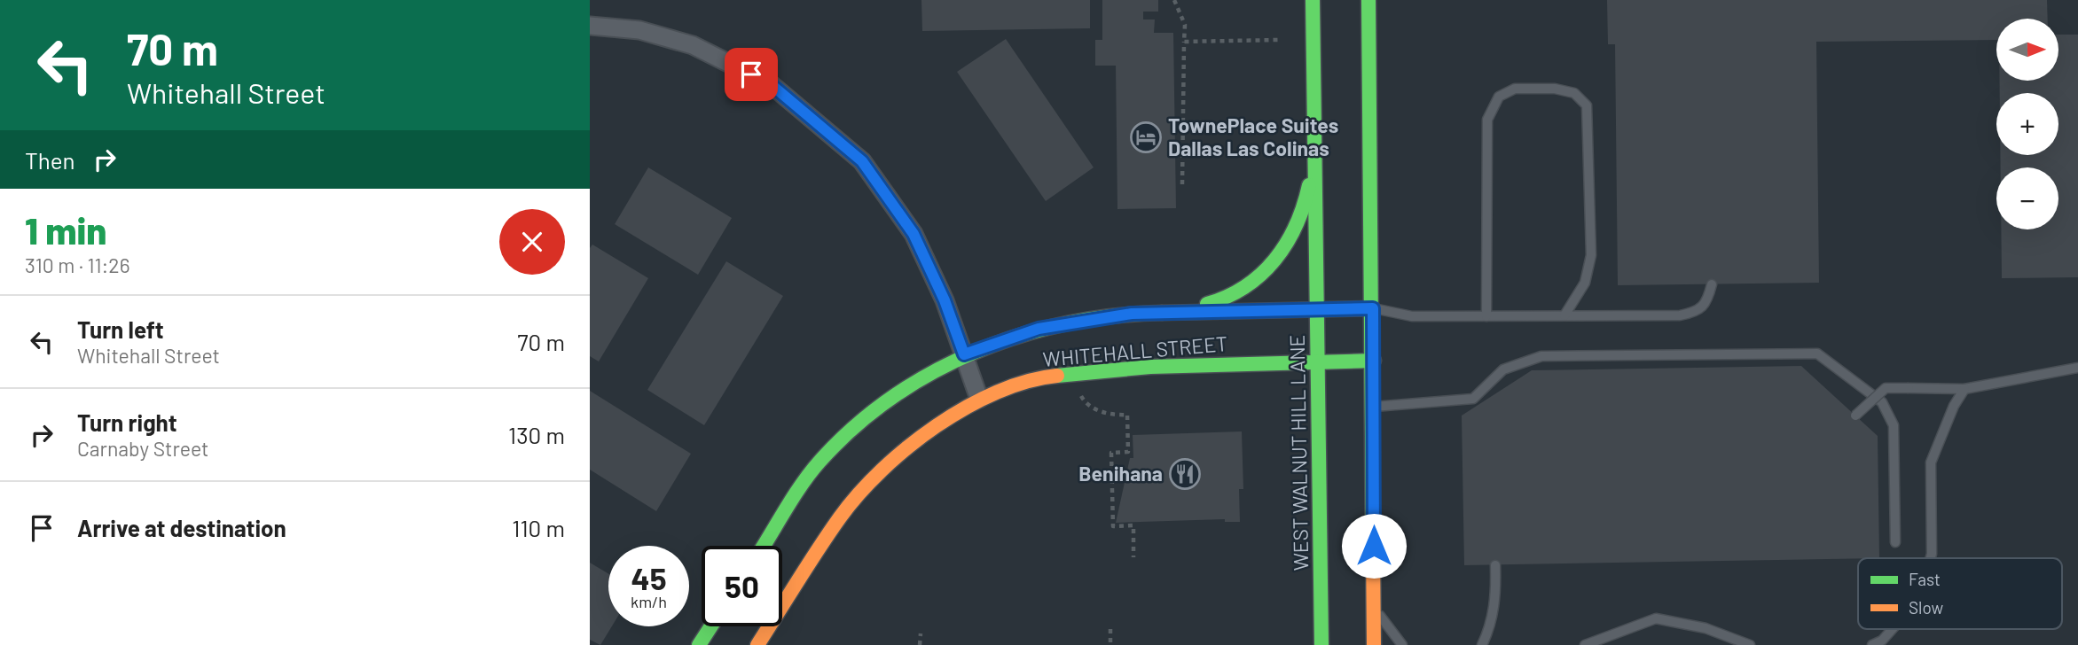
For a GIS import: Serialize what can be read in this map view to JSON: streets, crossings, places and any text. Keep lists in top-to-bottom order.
{
  "streets": {
    "main road": ["WHITEHALL STREET", "WEST WALNUT HILL LANE"]
  },
  "crossings": [
    ["WHITEHALL STREET", "WEST WALNUT HILL LANE"]
  ],
  "places": {
    "hotel": ["TownePlace Suites Dallas Las Colinas"],
    "restaurant": ["Benihana"]
  },
  "legend": ["Fast", "Slow"],
  "north": "right",
  "page": {
    "turn": ["70 m", "Whitehall Street"],
    "map_buttons": ["+", "−"],
    "then": "Then",
    "heading": ["1 min", "310 m · 11:26"],
    "list": [
      {
        "name": "Turn left",
        "note": "Whitehall Street",
        "value": "70 m"
      },
      {
        "name": "Turn right",
        "note": "Carnaby Street",
        "value": "130 m"
      },
      {
        "name": "Arrive at destination",
        "value": "110 m"
      }
    ],
    "speed": "45 km/h",
    "limit": "50"
  }
}
